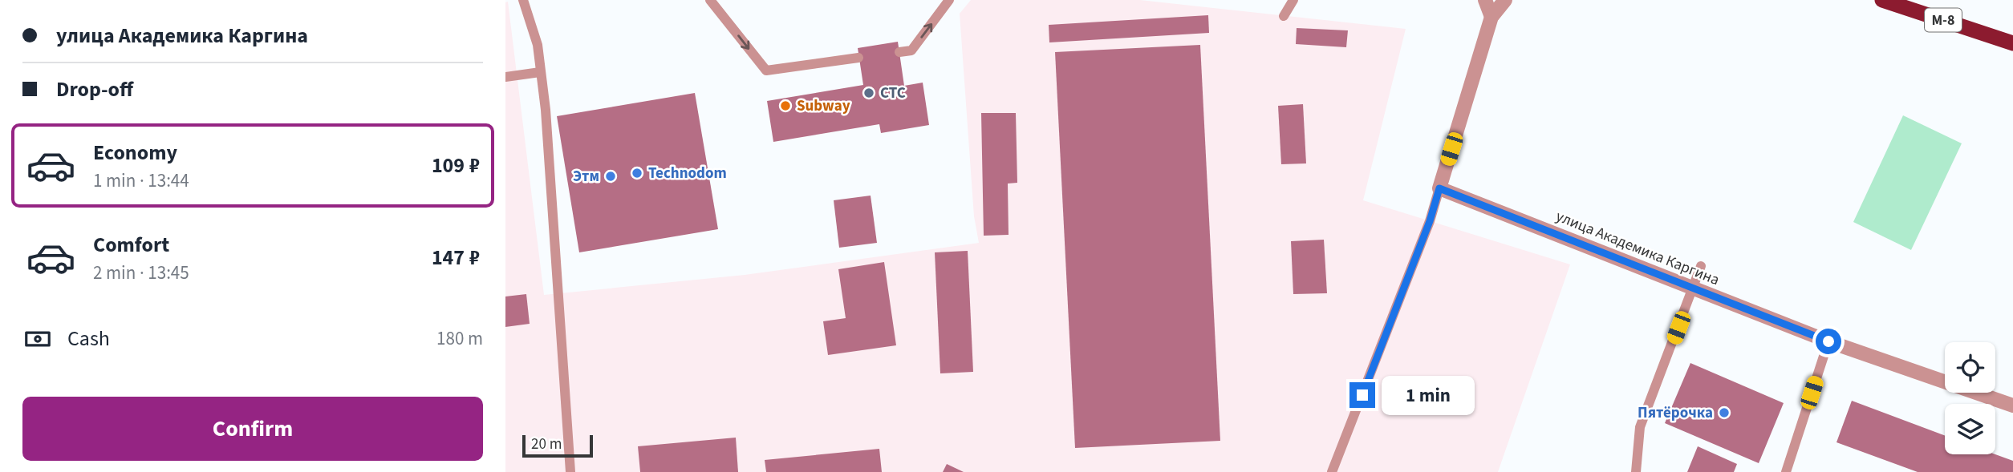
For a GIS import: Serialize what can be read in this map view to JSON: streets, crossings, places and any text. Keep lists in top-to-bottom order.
{
  "streets": {
    "highway": ["М-8"],
    "street": ["улица Академика Каргина"]
  },
  "places": [
    "СТС",
    "Subway",
    "Technodom",
    "Этм",
    "Пятёрочка"
  ],
  "scale_bar": "20 m",
  "page": {
    "banner": ["улица Академика Каргина", "Drop-off"],
    "list": [
      {
        "name": "Economy",
        "note": "1 min · 13:44",
        "value": "109 ₽"
      },
      {
        "name": "Comfort",
        "note": "2 min · 13:45",
        "value": "147 ₽"
      }
    ],
    "pay": ["Cash", "180 m"],
    "bubble": "1 min",
    "buttons": "Confirm",
    "scale": "20 m"
  }
}
